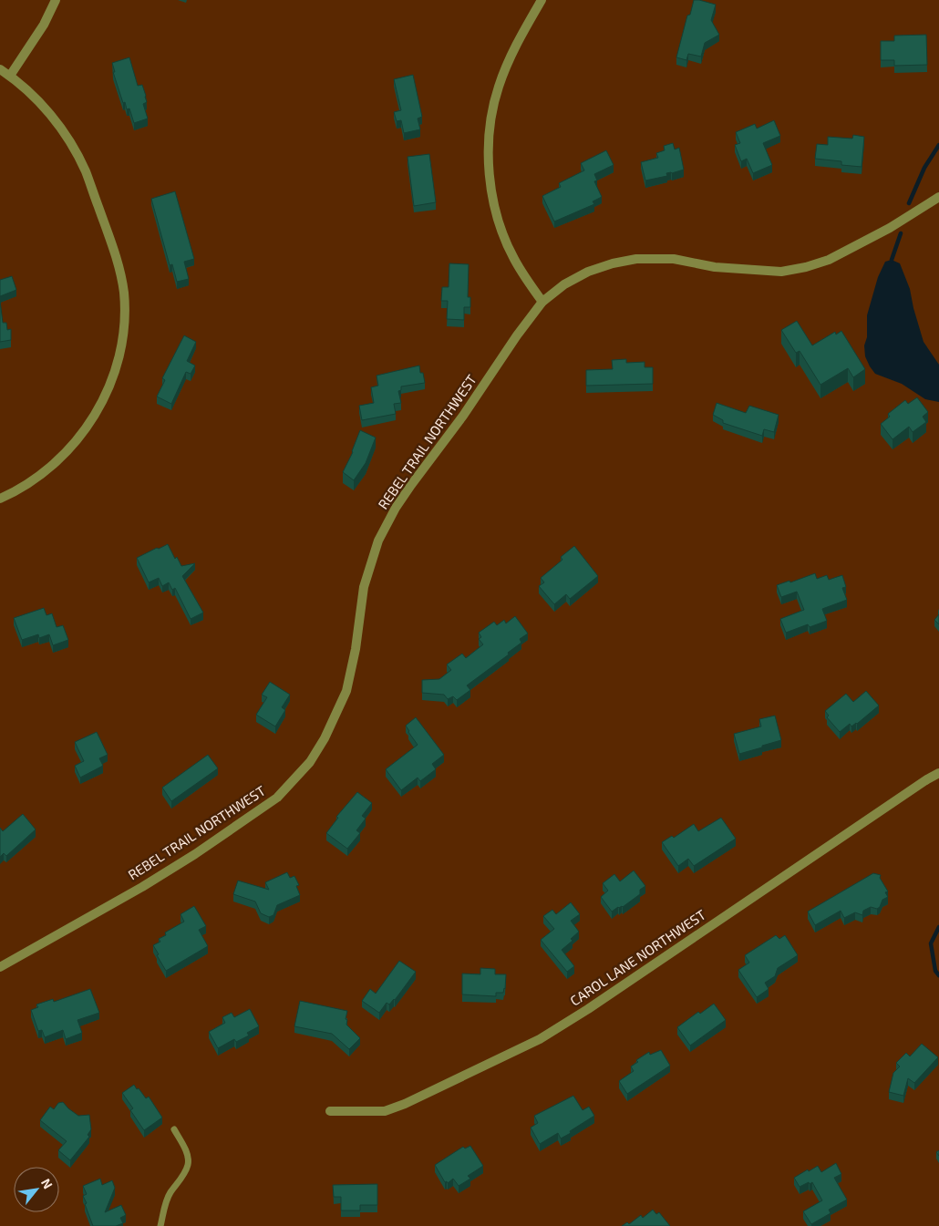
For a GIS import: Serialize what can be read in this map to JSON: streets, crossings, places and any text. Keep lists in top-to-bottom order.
{
  "streets": {
    "street": ["REBEL TRAIL NORTHWEST", "CAROL LANE NORTHWEST"]
  },
  "north": "top right"
}
